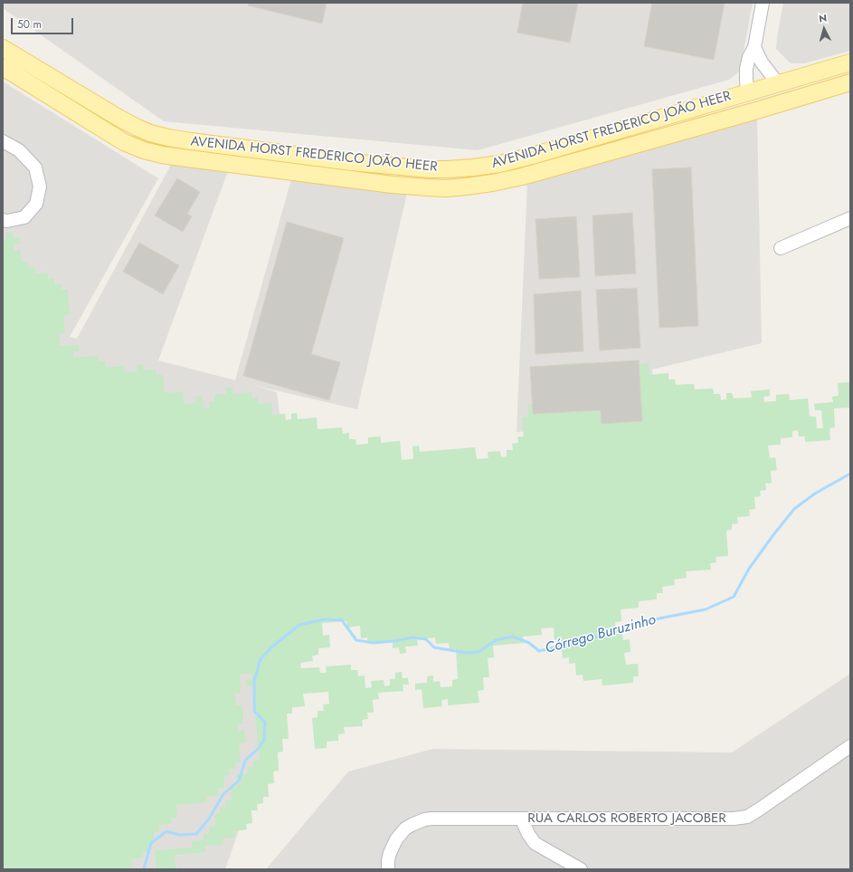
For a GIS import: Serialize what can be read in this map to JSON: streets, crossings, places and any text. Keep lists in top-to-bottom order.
{
  "streets": {
    "main road": ["AVENIDA HORST FREDERICO JOÃO HEER"],
    "street": ["RUA CARLOS ROBERTO JACOBER"]
  },
  "water": ["Córrego Buruzinho"],
  "scale_bar": "50 m",
  "north": "top"
}
